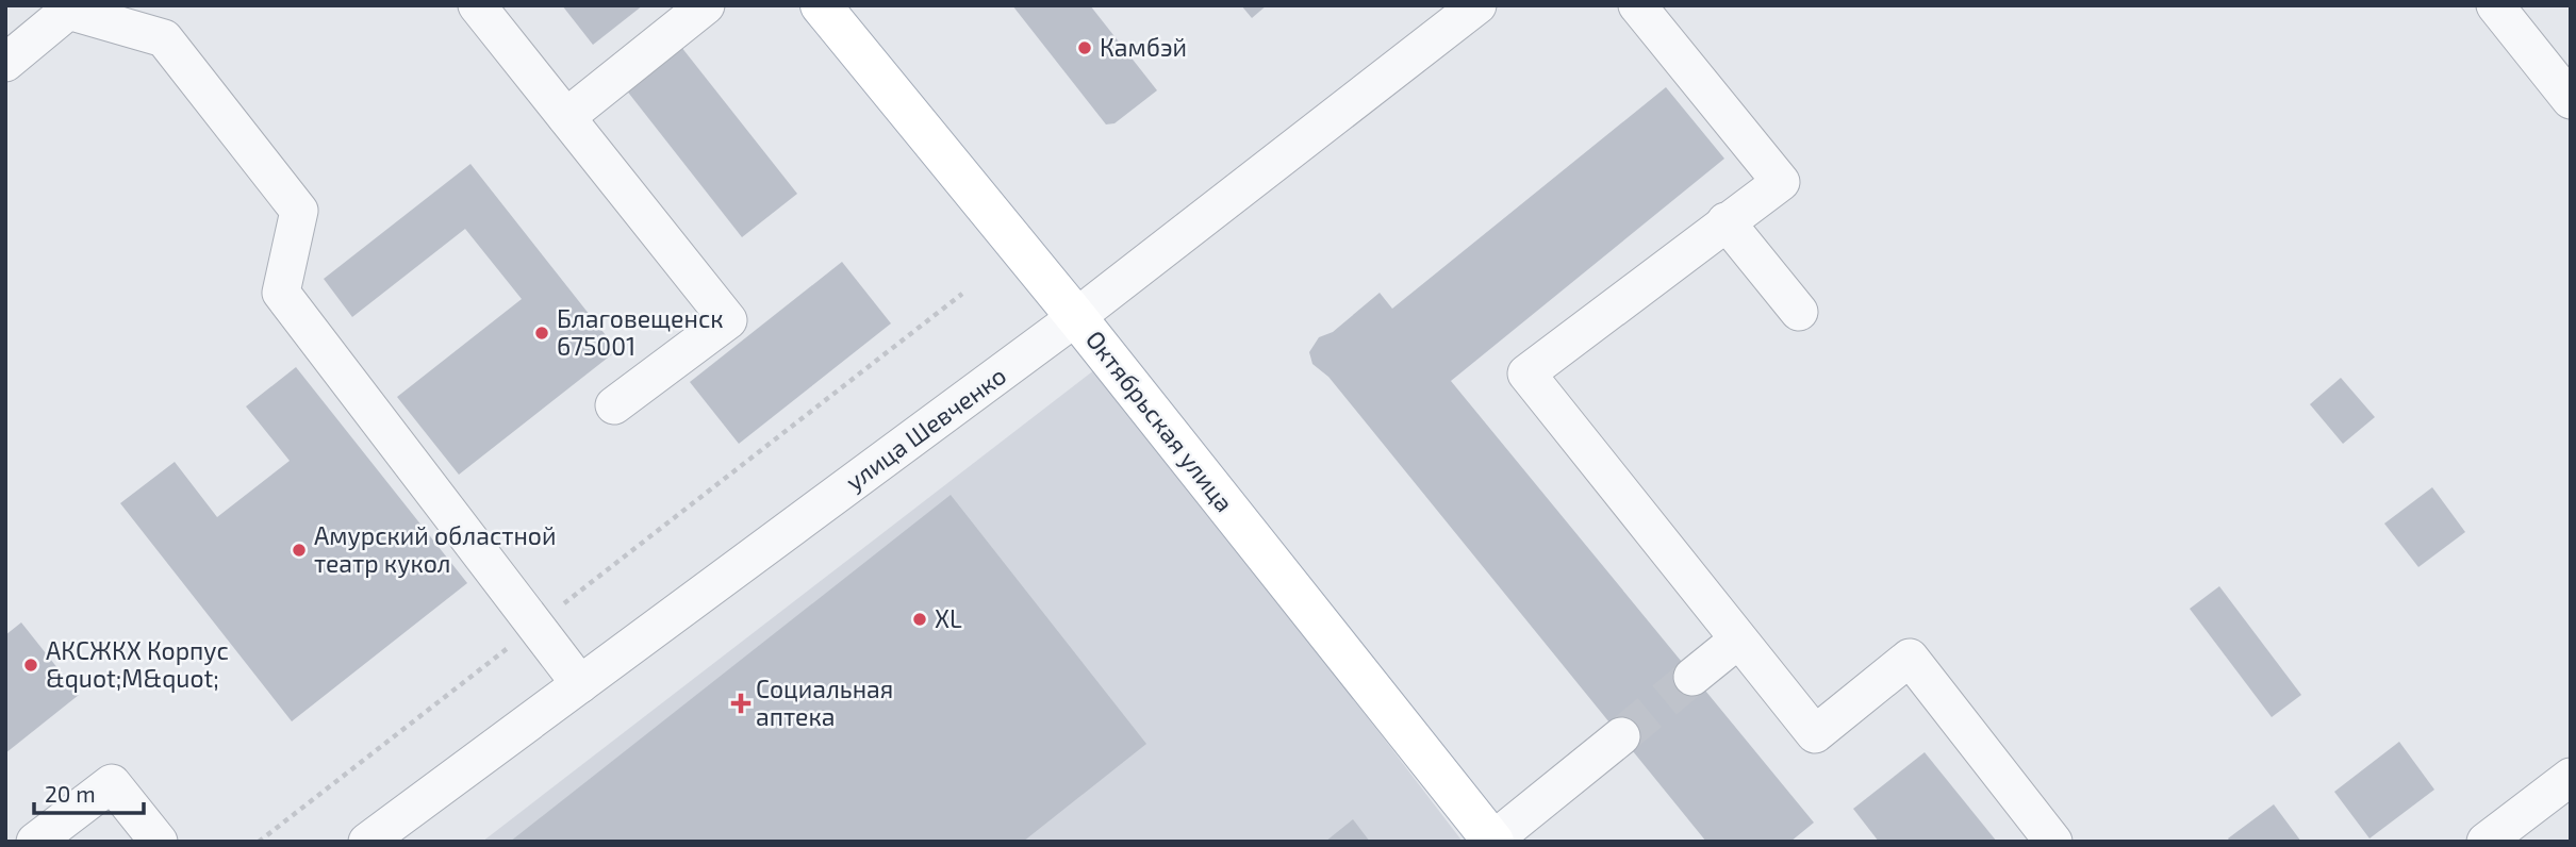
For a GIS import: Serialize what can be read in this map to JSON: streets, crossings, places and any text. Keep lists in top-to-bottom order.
{
  "streets": {
    "main road": ["Октябрьская улица"],
    "street": ["улица Шевченко"]
  },
  "crossings": [
    ["Октябрьская улица", "улица Шевченко"]
  ],
  "places": {
    "other": [
      "Камбэй",
      "Благовещенск 675001",
      "Амурский областной театр кукол",
      "XL",
      "АКСЖКХ Корпус &quot;М&quot;"
    ],
    "health": ["Социальная аптека"]
  },
  "scale_bar": "20 m"
}
